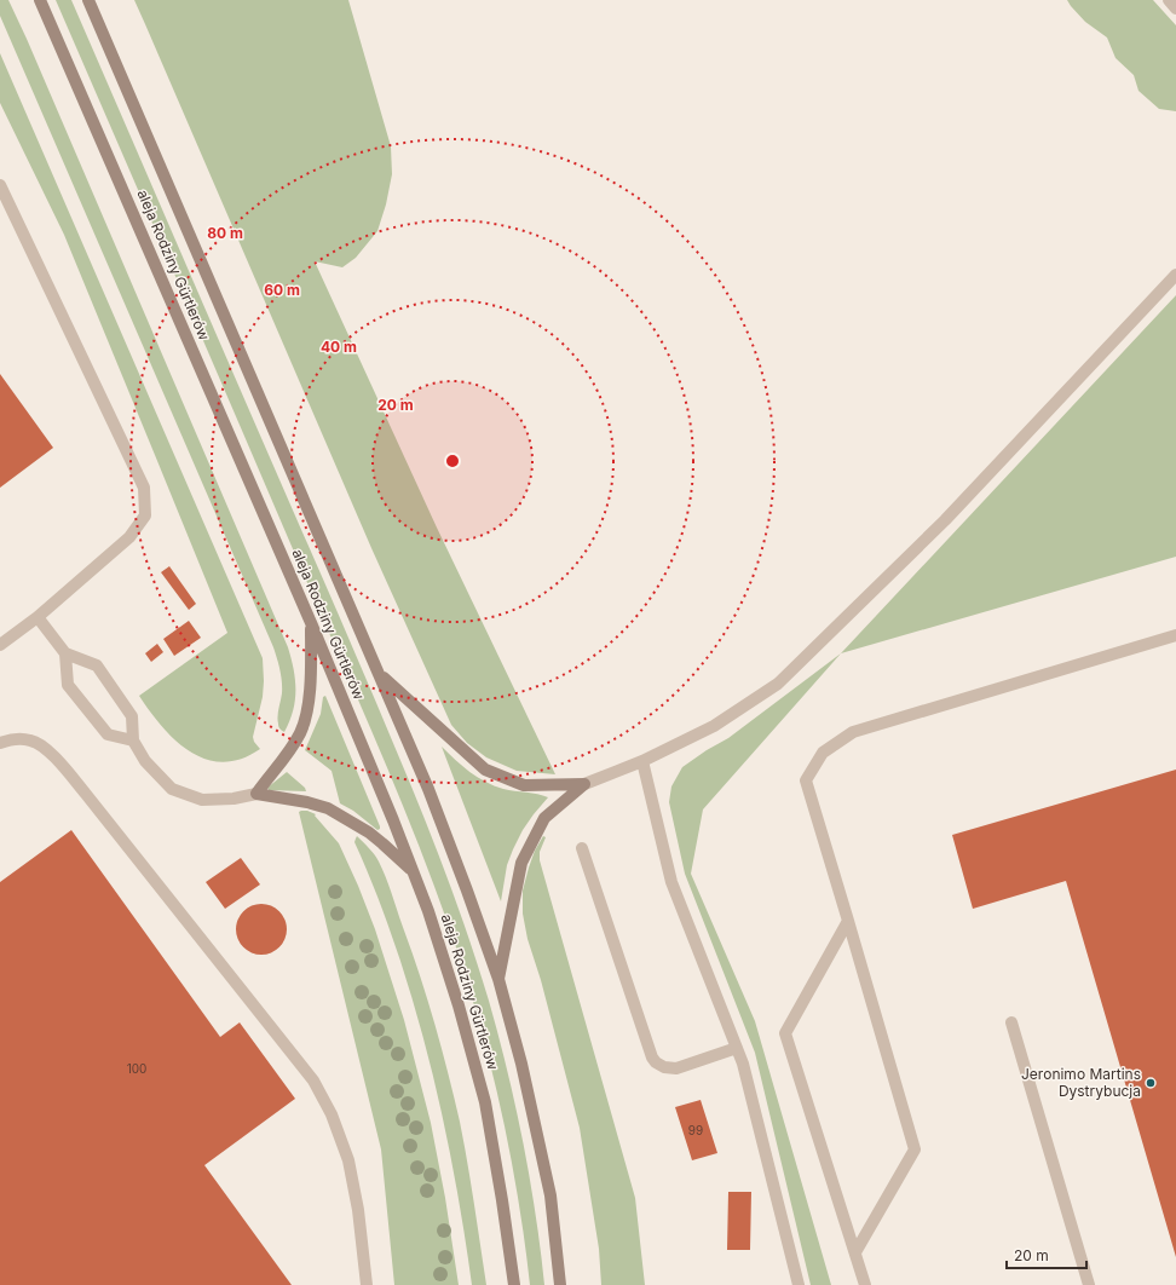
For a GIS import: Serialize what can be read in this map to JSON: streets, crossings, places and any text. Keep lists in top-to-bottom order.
{
  "streets": {
    "main road": ["aleja Rodziny Gürtlerów"]
  },
  "places": ["Jeronimo Martins Dystrybucja"],
  "house_numbers": ["100", "99"],
  "scale_bar": "20 m",
  "rings": [
    "80 m",
    "60 m",
    "40 m",
    "20 m"
  ]
}
